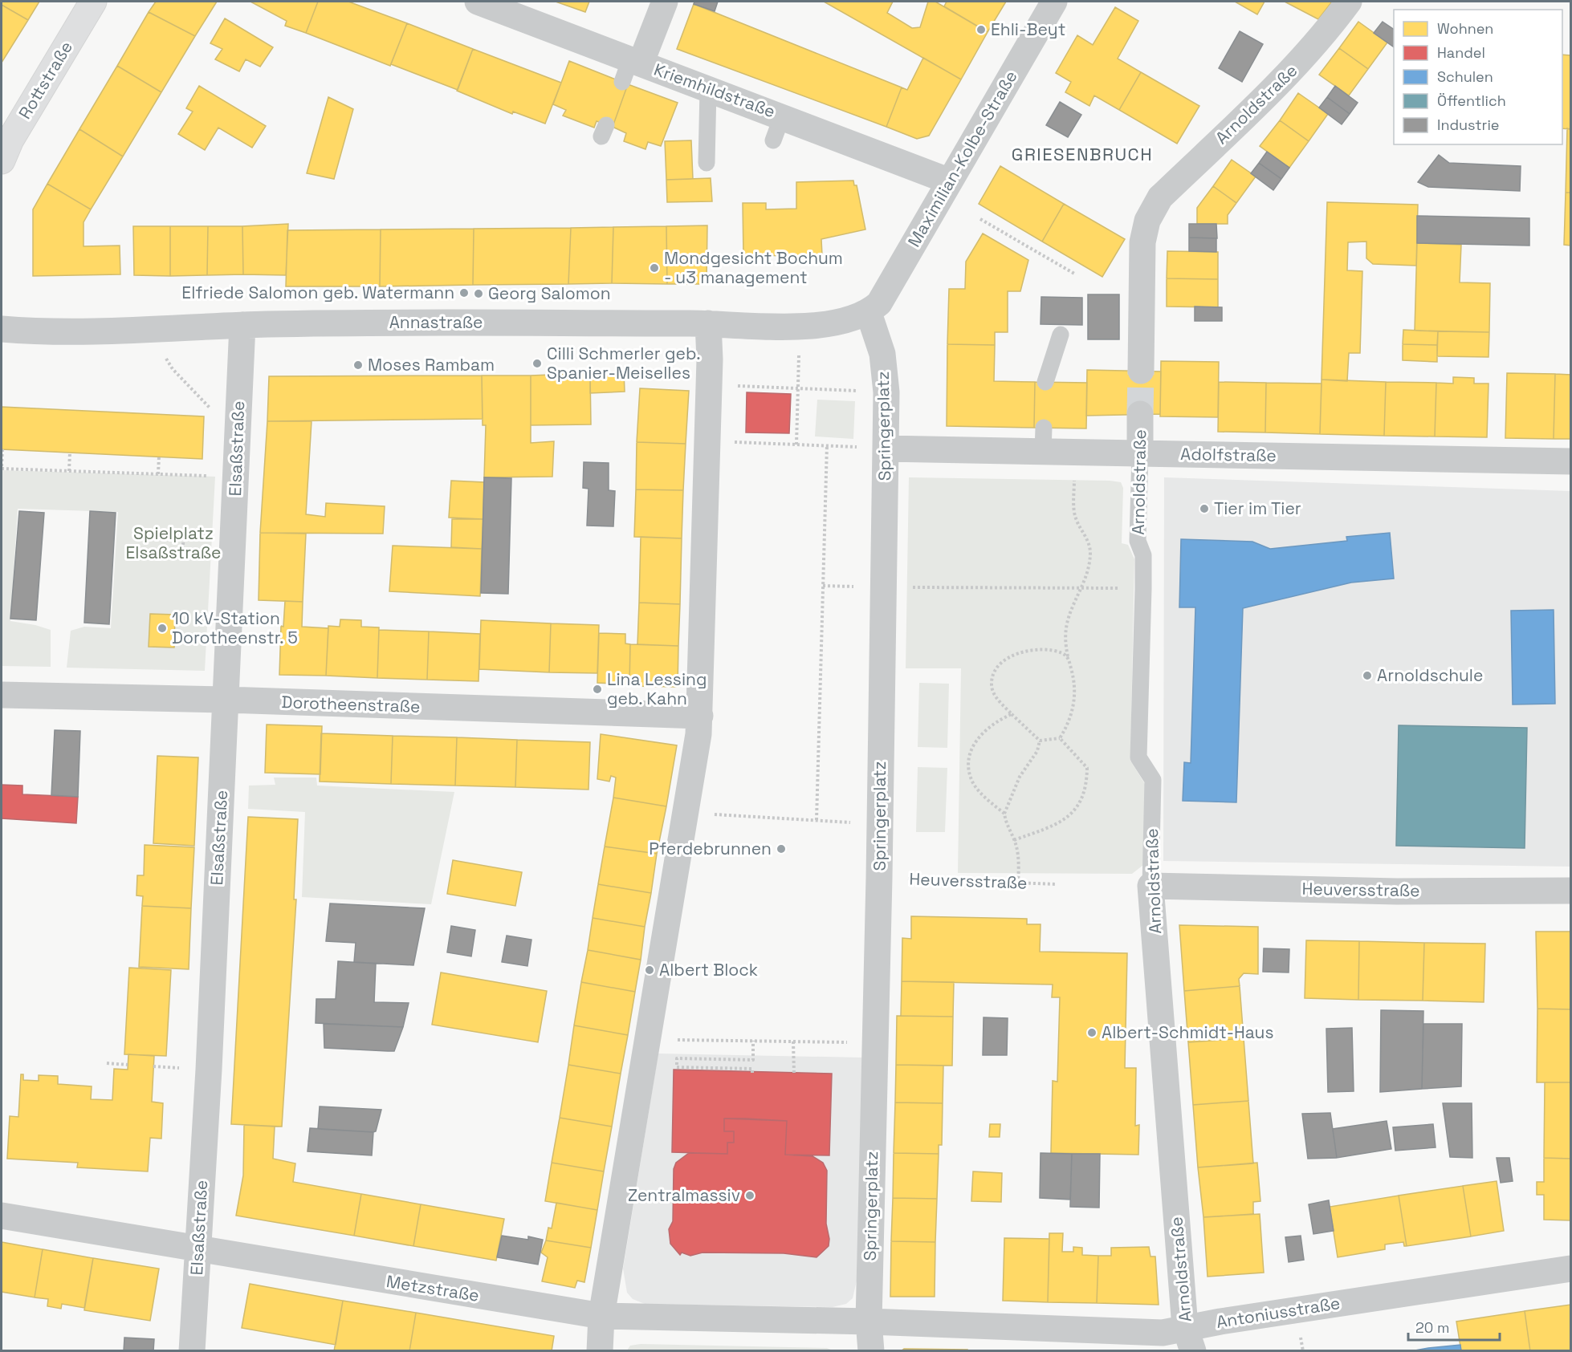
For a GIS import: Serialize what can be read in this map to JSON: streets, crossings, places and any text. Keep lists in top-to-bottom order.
{
  "streets": {
    "street": [
      "Rottstraße",
      "Kriemhildstraße",
      "Arnoldstraße",
      "Maximilian-Kolbe-Straße",
      "Annastraße",
      "Springerplatz",
      "Elsaßstraße",
      "Adolfstraße",
      "Dorotheenstraße",
      "Heuversstraße",
      "Metzstraße",
      "Antoniusstraße"
    ]
  },
  "crossings": [
    ["Kriemhildstraße", "Maximilian-Kolbe-Straße"],
    ["Arnoldstraße", "Adolfstraße"],
    ["Arnoldstraße", "Heuversstraße"],
    ["Arnoldstraße", "Antoniusstraße"],
    ["Maximilian-Kolbe-Straße", "Annastraße"],
    ["Maximilian-Kolbe-Straße", "Springerplatz"],
    ["Annastraße", "Springerplatz"],
    ["Annastraße", "Elsaßstraße"],
    ["Springerplatz", "Adolfstraße"],
    ["Springerplatz", "Heuversstraße"],
    ["Springerplatz", "Metzstraße"],
    ["Springerplatz", "Antoniusstraße"],
    ["Elsaßstraße", "Dorotheenstraße"],
    ["Elsaßstraße", "Metzstraße"],
    ["Metzstraße", "Antoniusstraße"]
  ],
  "districts": ["GRIESENBRUCH"],
  "parks": ["Spielplatz Elsaßstraße"],
  "places": [
    "Ehli-Beyt",
    "Mondgesicht Bochum - u3 management",
    "Elfriede Salomon geb. Watermann",
    "Georg Salomon",
    "Cilli Schmerler geb. Spanier-Meiselles",
    "Moses Rambam",
    "Tier im Tier",
    "10 kV-Station Dorotheenstr. 5",
    "Arnoldschule",
    "Lina Lessing geb. Kahn",
    "Pferdebrunnen",
    "Albert Block",
    "Albert-Schmidt-Haus",
    "Zentralmassiv"
  ],
  "legend": [
    "Wohnen",
    "Handel",
    "Schulen",
    "Öffentlich",
    "Industrie"
  ],
  "scale_bar": "20 m"
}
